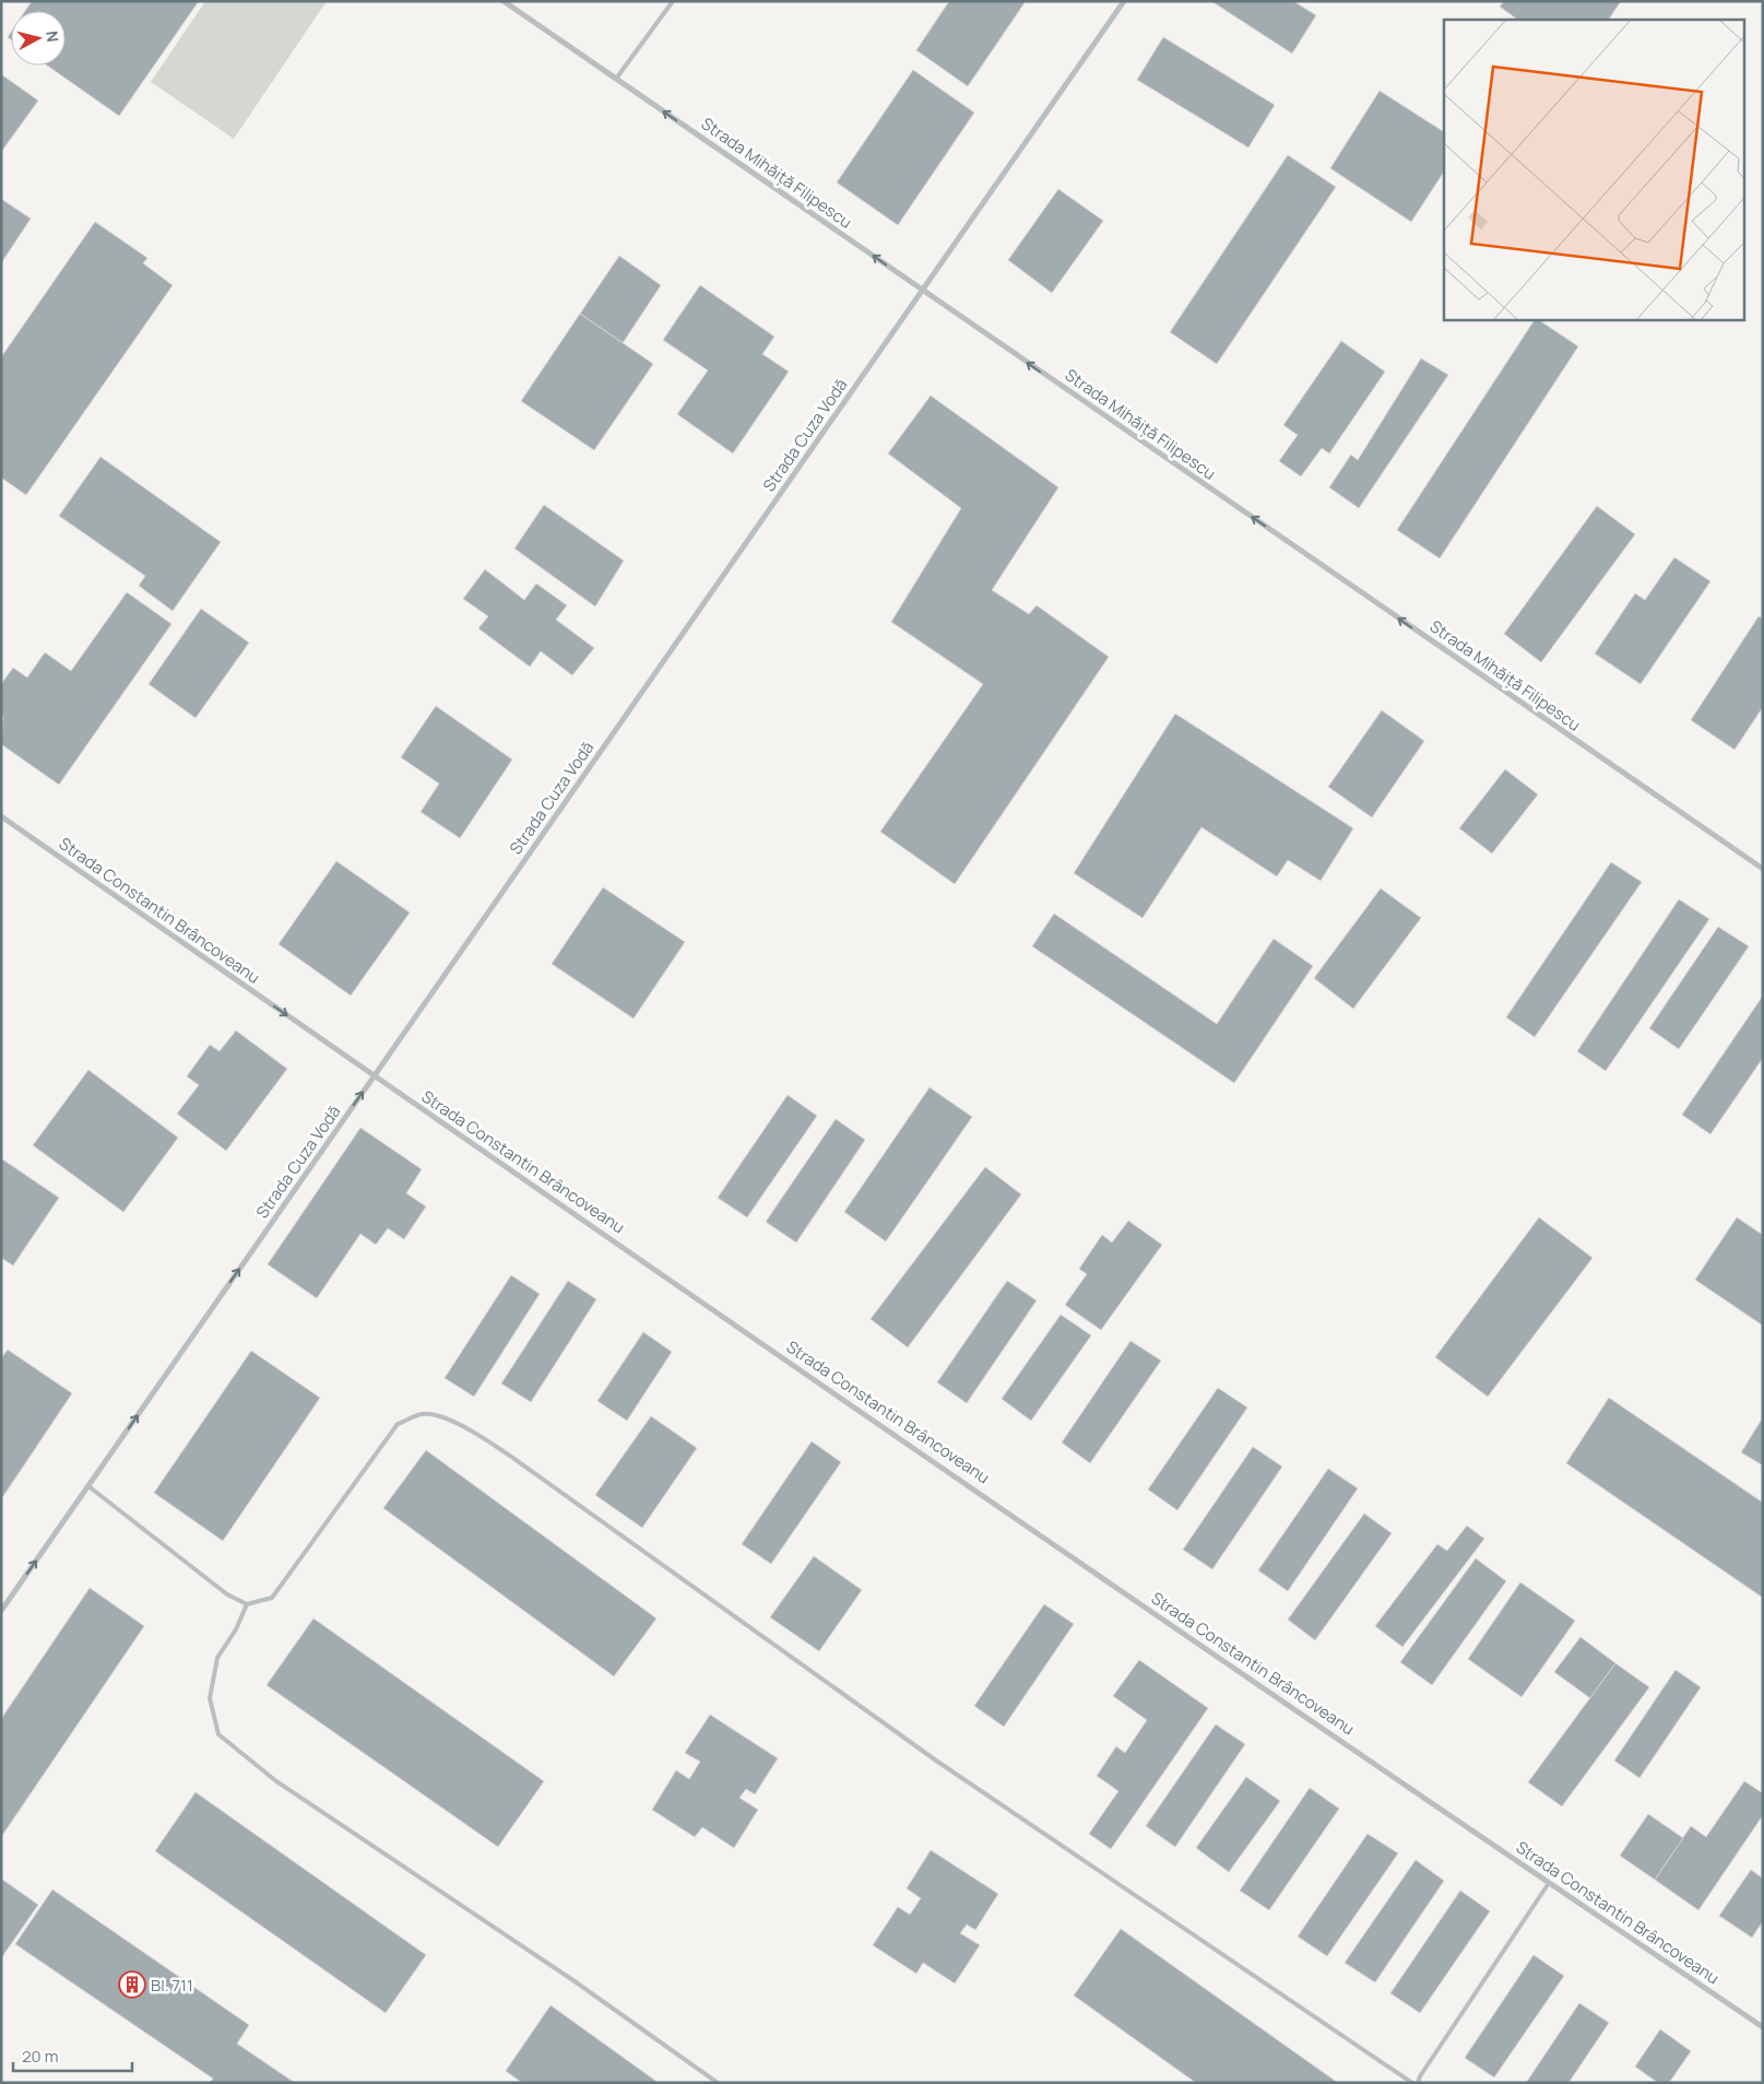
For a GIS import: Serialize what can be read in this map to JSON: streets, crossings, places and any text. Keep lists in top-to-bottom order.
{
  "streets": {
    "street": ["Strada Mihăiță Filipescu", "Strada Cuza Vodă", "Strada Constantin Brâncoveanu"]
  },
  "crossings": [
    ["Strada Mihăiță Filipescu", "Strada Cuza Vodă"],
    ["Strada Cuza Vodă", "Strada Constantin Brâncoveanu"]
  ],
  "one_way": ["Strada Mihăiță Filipescu"],
  "places": {
    "building": ["Bl. 711"]
  },
  "scale_bar": "20 m",
  "north": "right"
}
